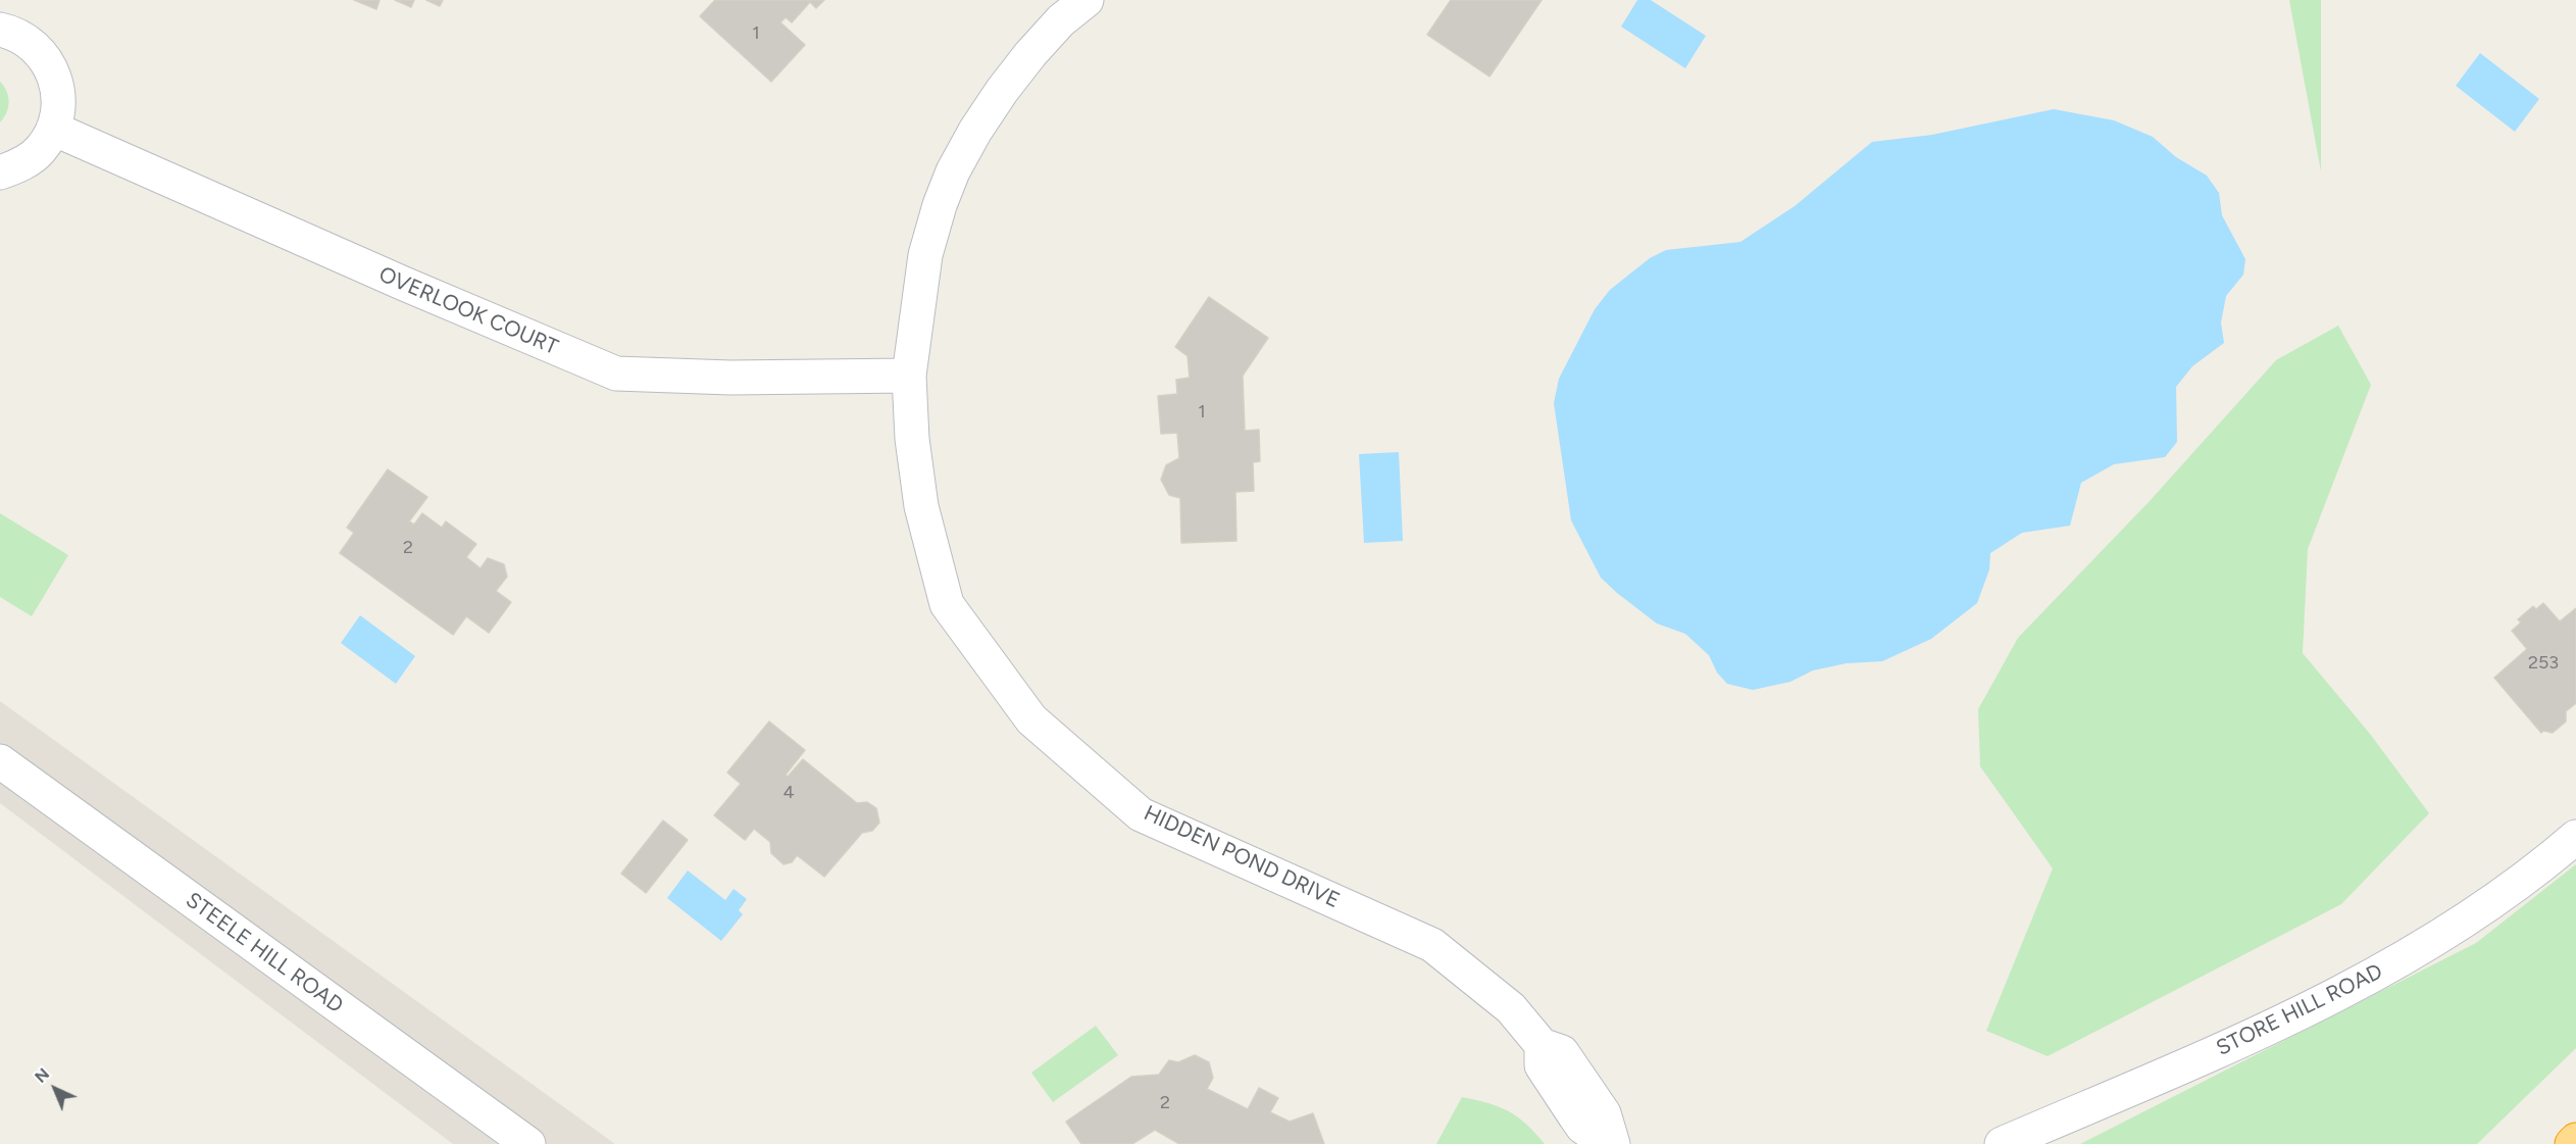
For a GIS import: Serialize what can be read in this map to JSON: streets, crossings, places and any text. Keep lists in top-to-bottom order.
{
  "streets": {
    "street": [
      "OVERLOOK COURT",
      "HIDDEN POND DRIVE",
      "STEELE HILL ROAD",
      "STORE HILL ROAD"
    ]
  },
  "crossings": [
    ["OVERLOOK COURT", "HIDDEN POND DRIVE"]
  ],
  "house_numbers": [
    "1",
    "1",
    "2",
    "253",
    "4",
    "2"
  ],
  "north": "top left"
}
